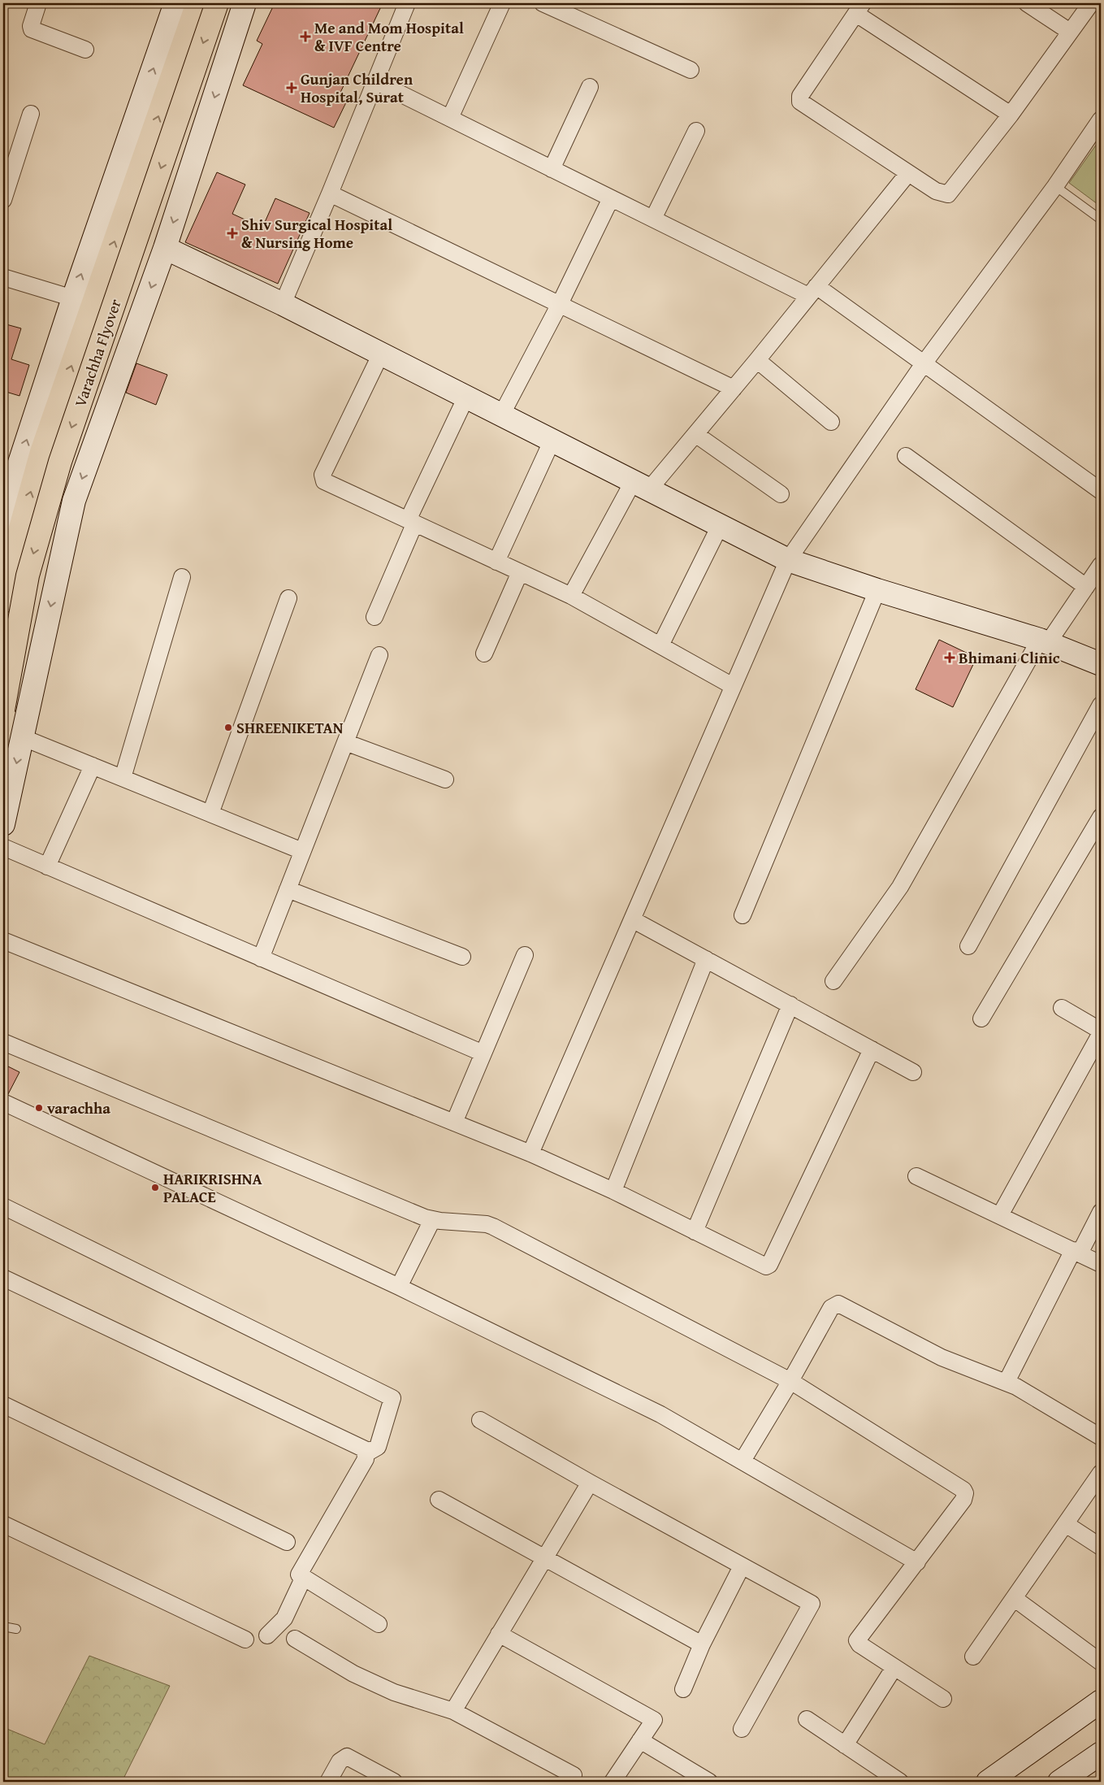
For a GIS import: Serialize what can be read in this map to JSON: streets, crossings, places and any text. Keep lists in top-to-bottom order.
{
  "streets": {
    "main road": ["Varachha Flyover"]
  },
  "places": {
    "health": [
      "Me and Mom Hospital & IVF Centre",
      "Gunjan Children Hospital, Surat",
      "Shiv Surgical Hospital & Nursing Home",
      "Bhimani Clinic"
    ],
    "other": ["SHREENIKETAN", "varachha", "HARIKRISHNA PALACE"]
  }
}
